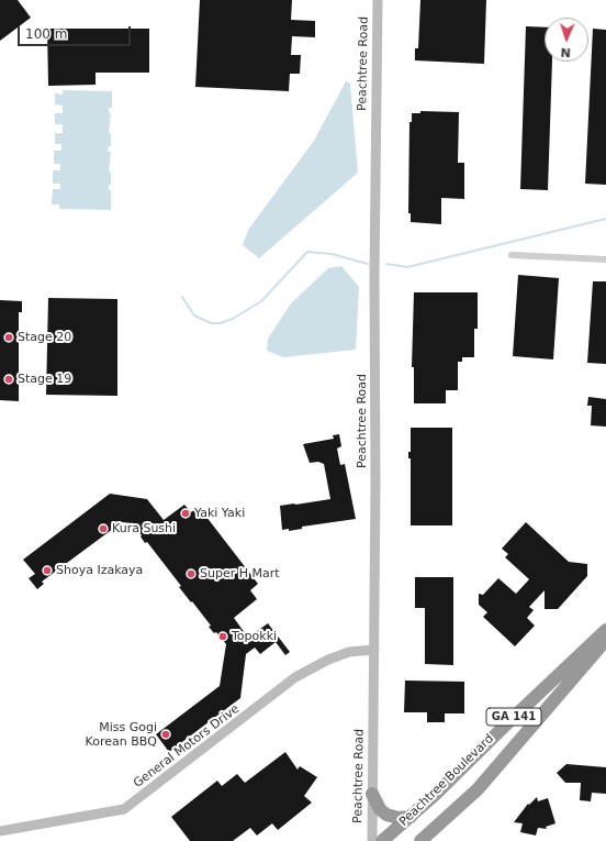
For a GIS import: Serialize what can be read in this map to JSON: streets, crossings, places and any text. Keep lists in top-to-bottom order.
{
  "streets": {
    "highway": ["GA 141", "Peachtree Boulevard"],
    "street": ["Peachtree Road", "General Motors Drive"]
  },
  "crossings": [
    ["Peachtree Road", "General Motors Drive"]
  ],
  "places": [
    "Stage 20",
    "Stage 19",
    "Yaki Yaki",
    "Kura Sushi",
    "Shoya Izakaya",
    "Super H Mart",
    "Topokki",
    "Miss Gogi Korean BBQ"
  ],
  "scale_bar": "100 m",
  "north": "bottom"
}
